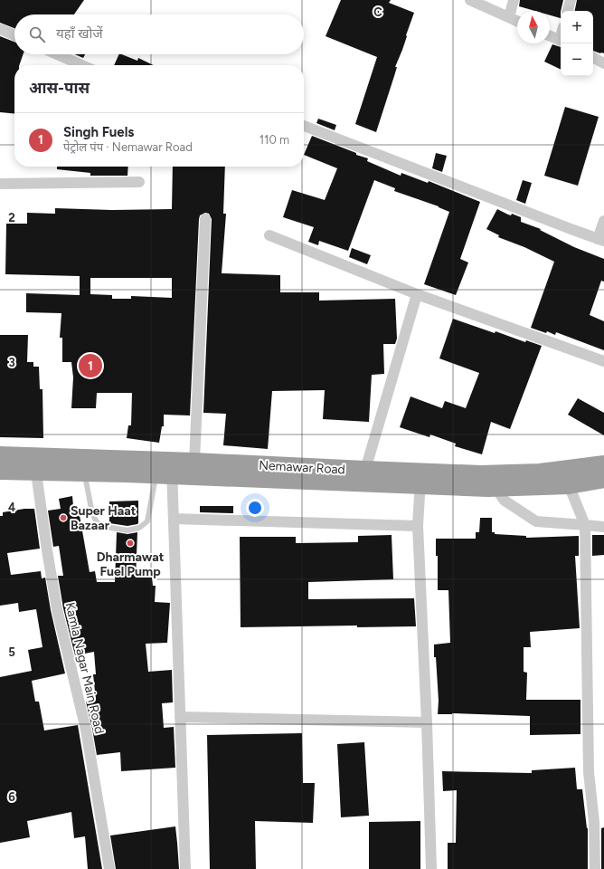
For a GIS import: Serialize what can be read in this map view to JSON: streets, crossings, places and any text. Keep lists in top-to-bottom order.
{
  "streets": {
    "highway": ["Nemawar Road"],
    "street": ["Kamla Nagar Main Road"]
  },
  "crossings": [
    ["Nemawar Road", "Kamla Nagar Main Road"]
  ],
  "places": ["Super Haat Bazaar", "Dharmawat Fuel Pump"],
  "north": "top",
  "page": {
    "map_buttons": ["+", "−"],
    "search": "यहाँ खोजें",
    "heading": "आस-पास",
    "list": [
      {
        "mark": "1",
        "name": "Singh Fuels",
        "note": "पेट्रोल पंप · Nemawar Road",
        "value": "110 m"
      }
    ],
    "pins": "1"
  },
  "grid": {
    "columns": ["C"],
    "rows": [
      "2",
      "3",
      "4",
      "5",
      "6"
    ]
  }
}
